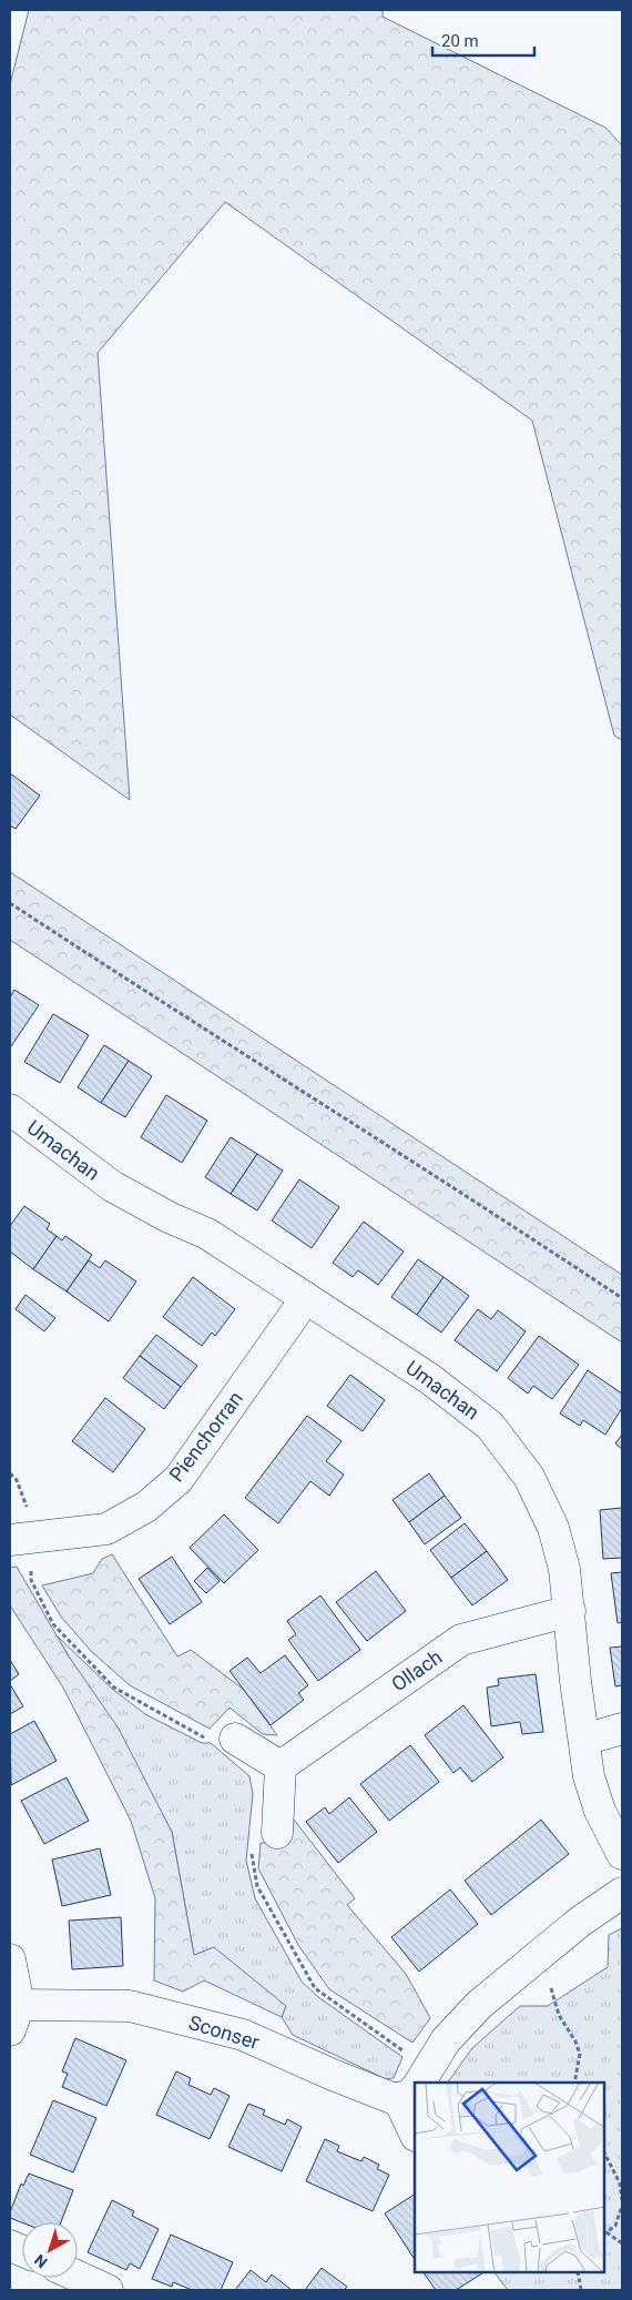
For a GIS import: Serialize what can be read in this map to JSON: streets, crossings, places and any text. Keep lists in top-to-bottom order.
{
  "streets": {
    "street": [
      "Umachan",
      "Pienchorran",
      "Ollach",
      "Sconser"
    ]
  },
  "crossings": [
    ["Umachan", "Pienchorran"],
    ["Umachan", "Ollach"]
  ],
  "scale_bar": "20 m",
  "north": "bottom left"
}
